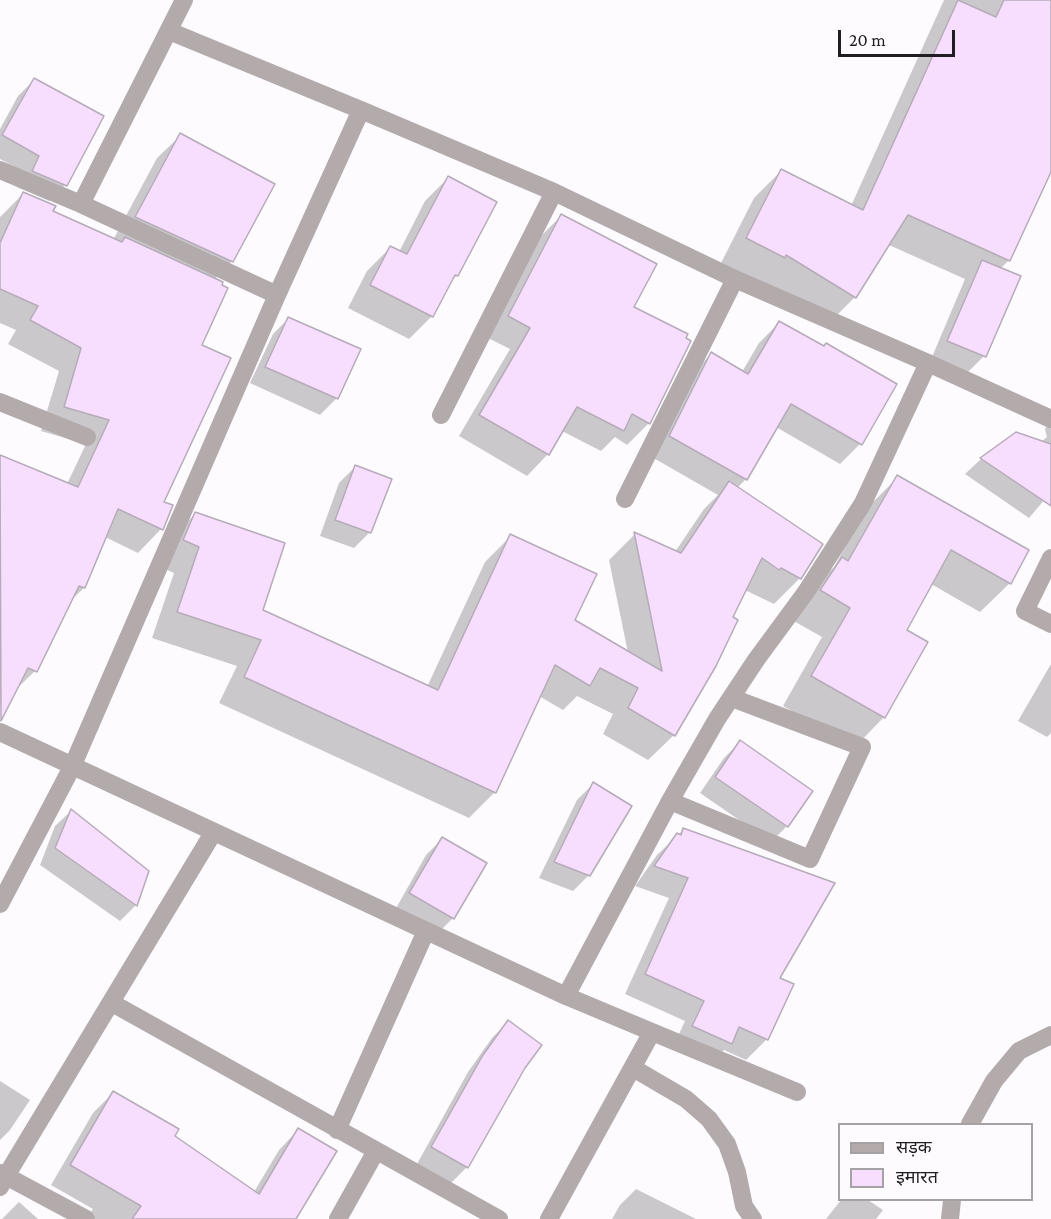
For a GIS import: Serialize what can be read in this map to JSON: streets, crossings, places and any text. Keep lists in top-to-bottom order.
{
  "legend": ["सड़क", "इमारत"],
  "scale_bar": "20 m"
}
